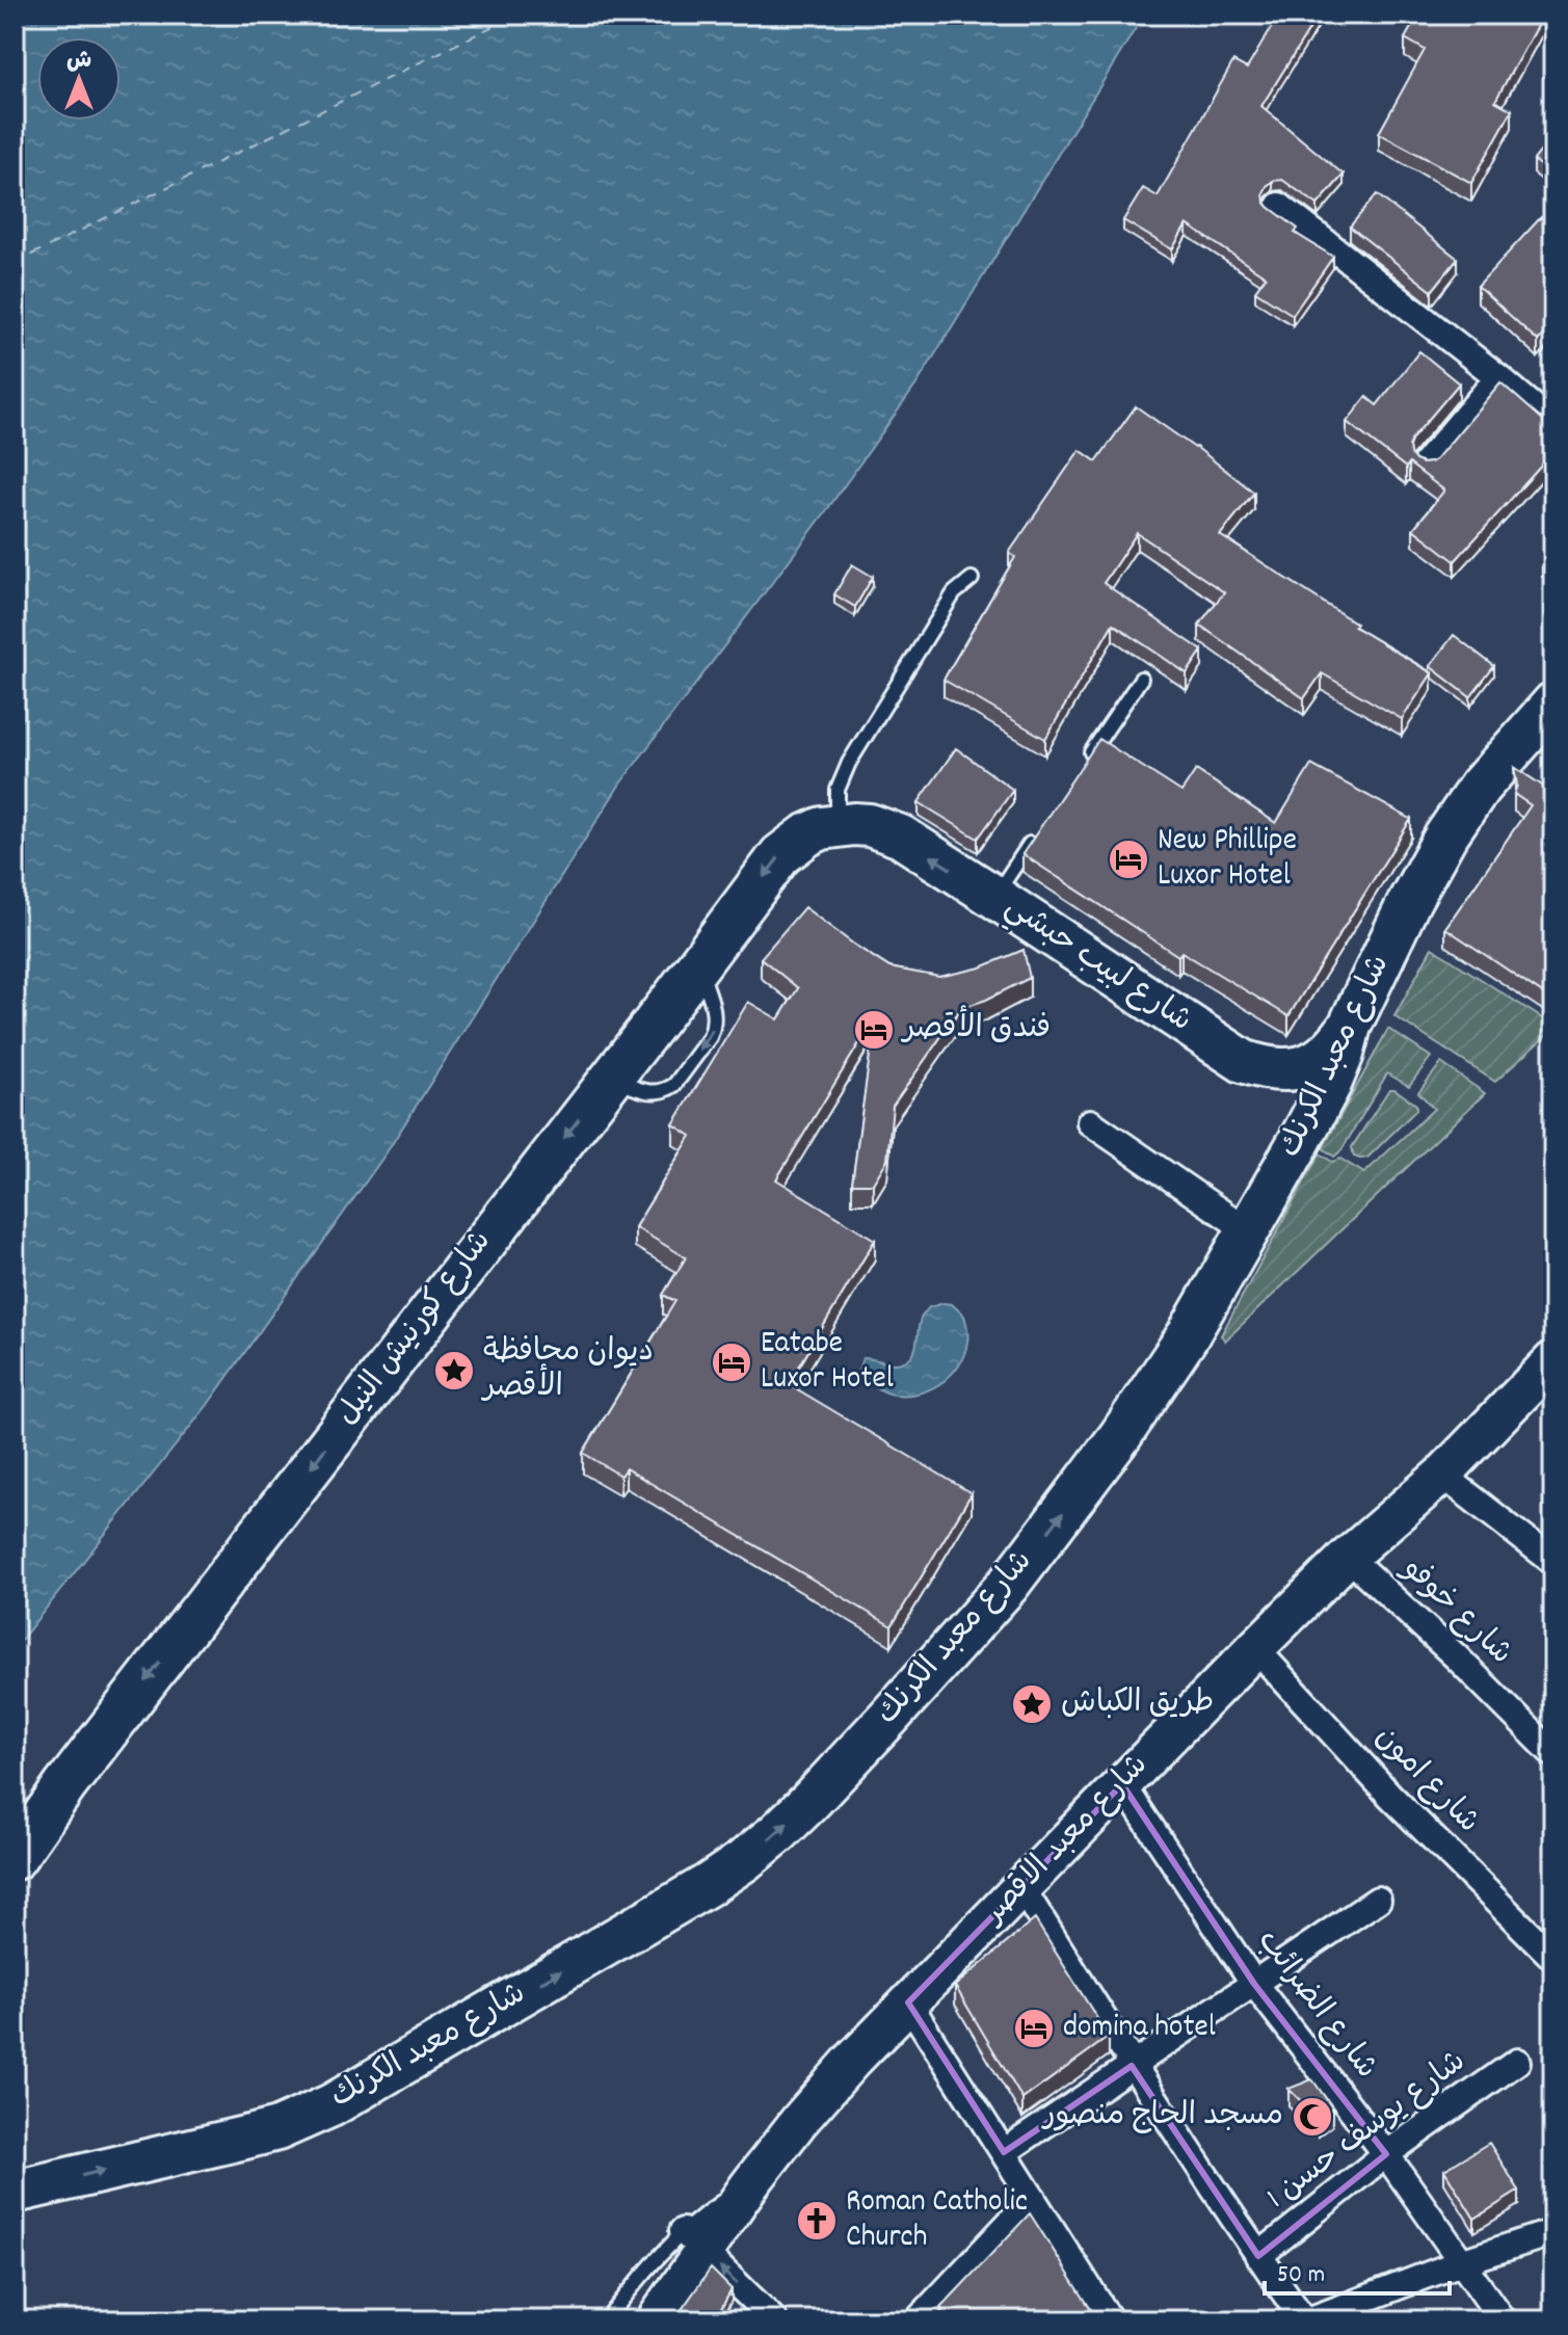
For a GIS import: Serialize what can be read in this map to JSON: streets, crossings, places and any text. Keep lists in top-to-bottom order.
{
  "streets": {
    "main road": [
      "شارع لبيب حبشي",
      "شارع معبد الكرنك",
      "شارع كورنيش النيل",
      "شارع معبد الاقصر"
    ],
    "street": [
      "شارع خوفو",
      "شارع امون",
      "شارع الضرائب",
      "شارع يوسف حسن 1"
    ]
  },
  "crossings": [
    ["شارع لبيب حبشي", "شارع معبد الكرنك"],
    ["شارع لبيب حبشي", "شارع كورنيش النيل"],
    ["شارع خوفو", "شارع معبد الاقصر"],
    ["شارع امون", "شارع معبد الاقصر"],
    ["شارع معبد الاقصر", "شارع الضرائب"],
    ["شارع الضرائب", "شارع يوسف حسن 1"]
  ],
  "one_way": ["شارع معبد الكرنك", "شارع كورنيش النيل"],
  "places": {
    "hotel": [
      "New Phillipe Luxor Hotel",
      "فندق الأقصر",
      "Eatabe Luxor Hotel",
      "domina hotel"
    ],
    "place": ["ديوان محافظة الأقصر", "طريق الكباش"],
    "mosque": ["مسجد الحاج منصور"],
    "church": ["Roman Catholic Church"]
  },
  "scale_bar": "50 m",
  "north": "top"
}
